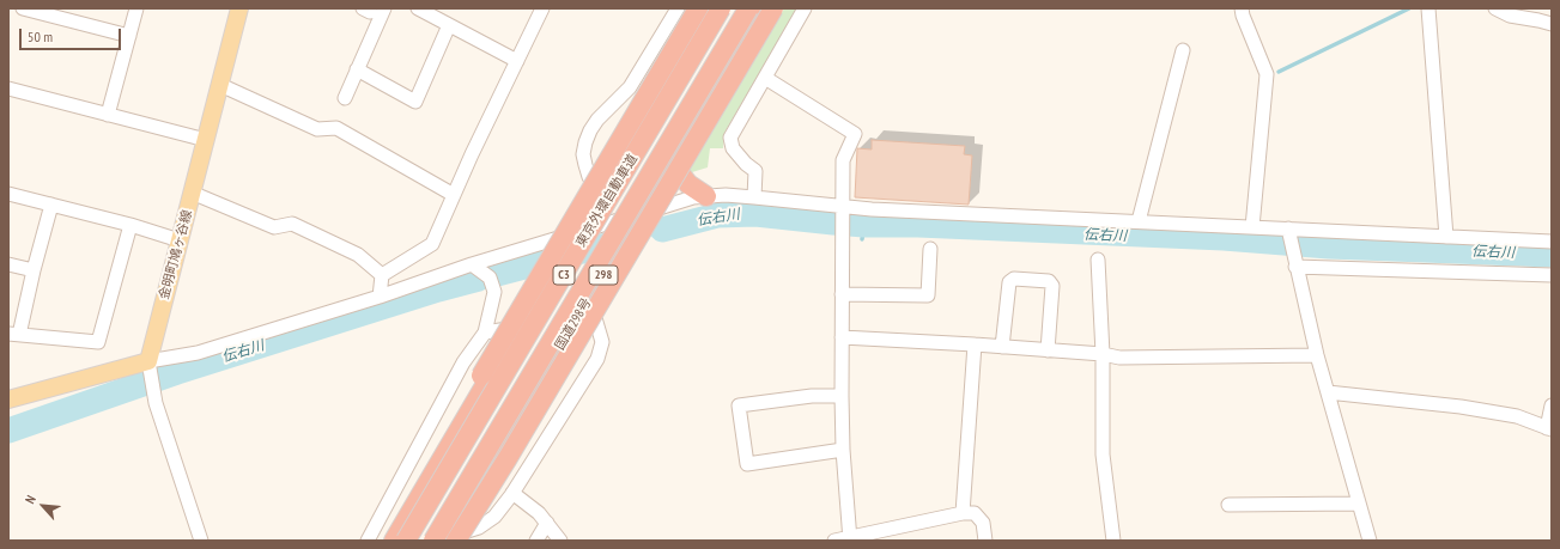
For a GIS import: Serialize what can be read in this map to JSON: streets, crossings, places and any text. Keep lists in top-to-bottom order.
{
  "streets": {
    "highway": [
      "東京外環自動車道",
      "C3",
      "298",
      "国道298号"
    ],
    "main road": ["金明町鳩ヶ谷線"]
  },
  "crossings": [
    ["東京外環自動車道", "国道298号"]
  ],
  "water": ["伝右川"],
  "scale_bar": "50 m",
  "north": "top left"
}
